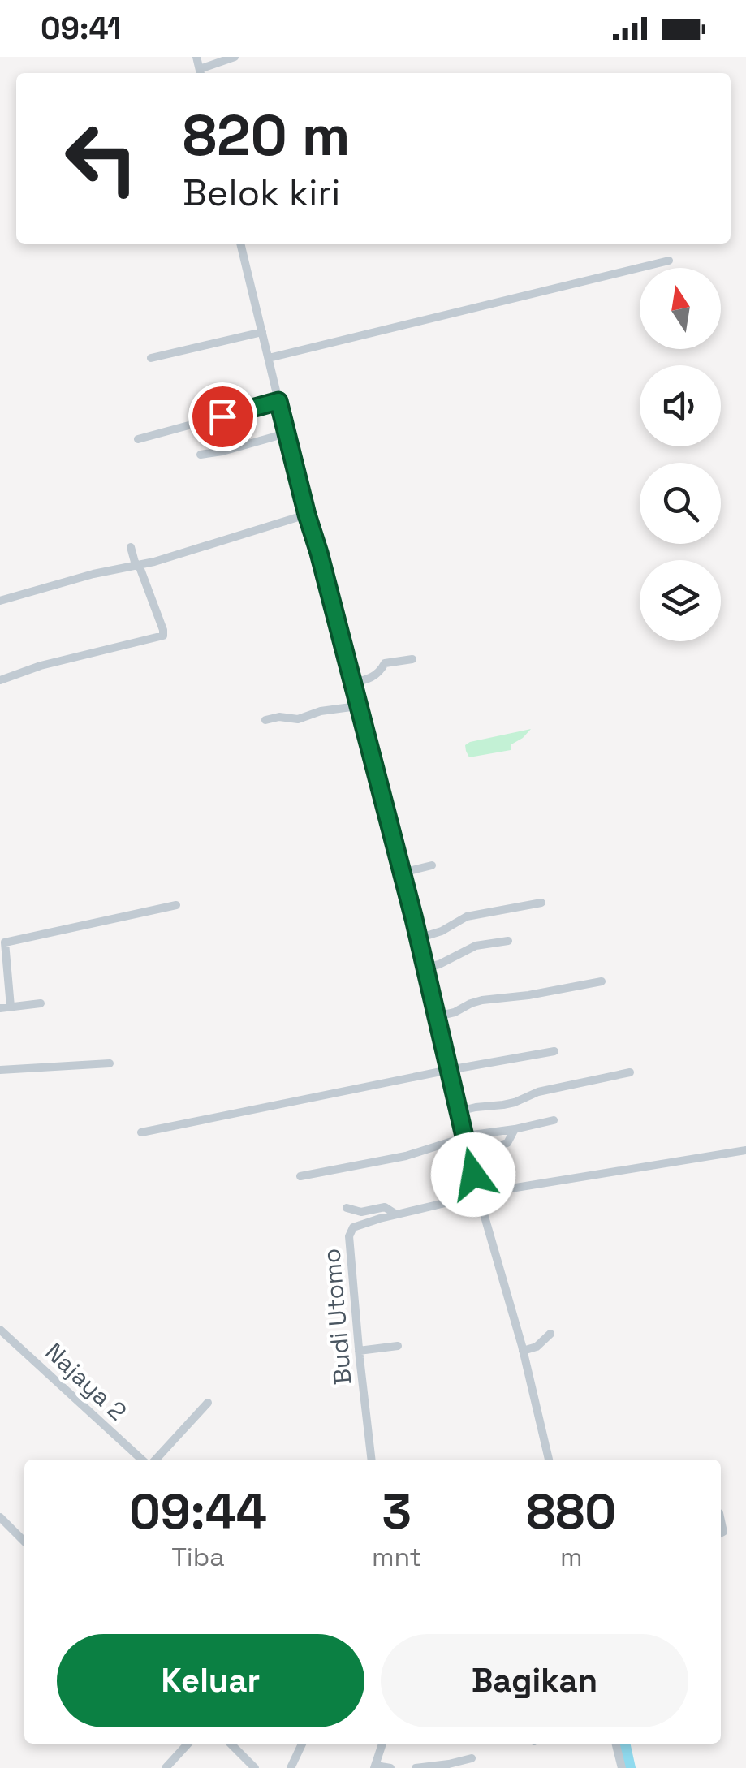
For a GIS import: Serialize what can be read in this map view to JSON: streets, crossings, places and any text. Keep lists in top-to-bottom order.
{
  "streets": {
    "street": ["Budi Utomo", "Najaya 2"]
  },
  "north": "top",
  "page": {
    "status": "09:41",
    "turn": ["820 m", "Belok kiri"],
    "eta": [
      "09:44",
      "Tiba",
      "3",
      "mnt",
      "880",
      "m"
    ],
    "buttons": ["Keluar", "Bagikan"]
  }
}
